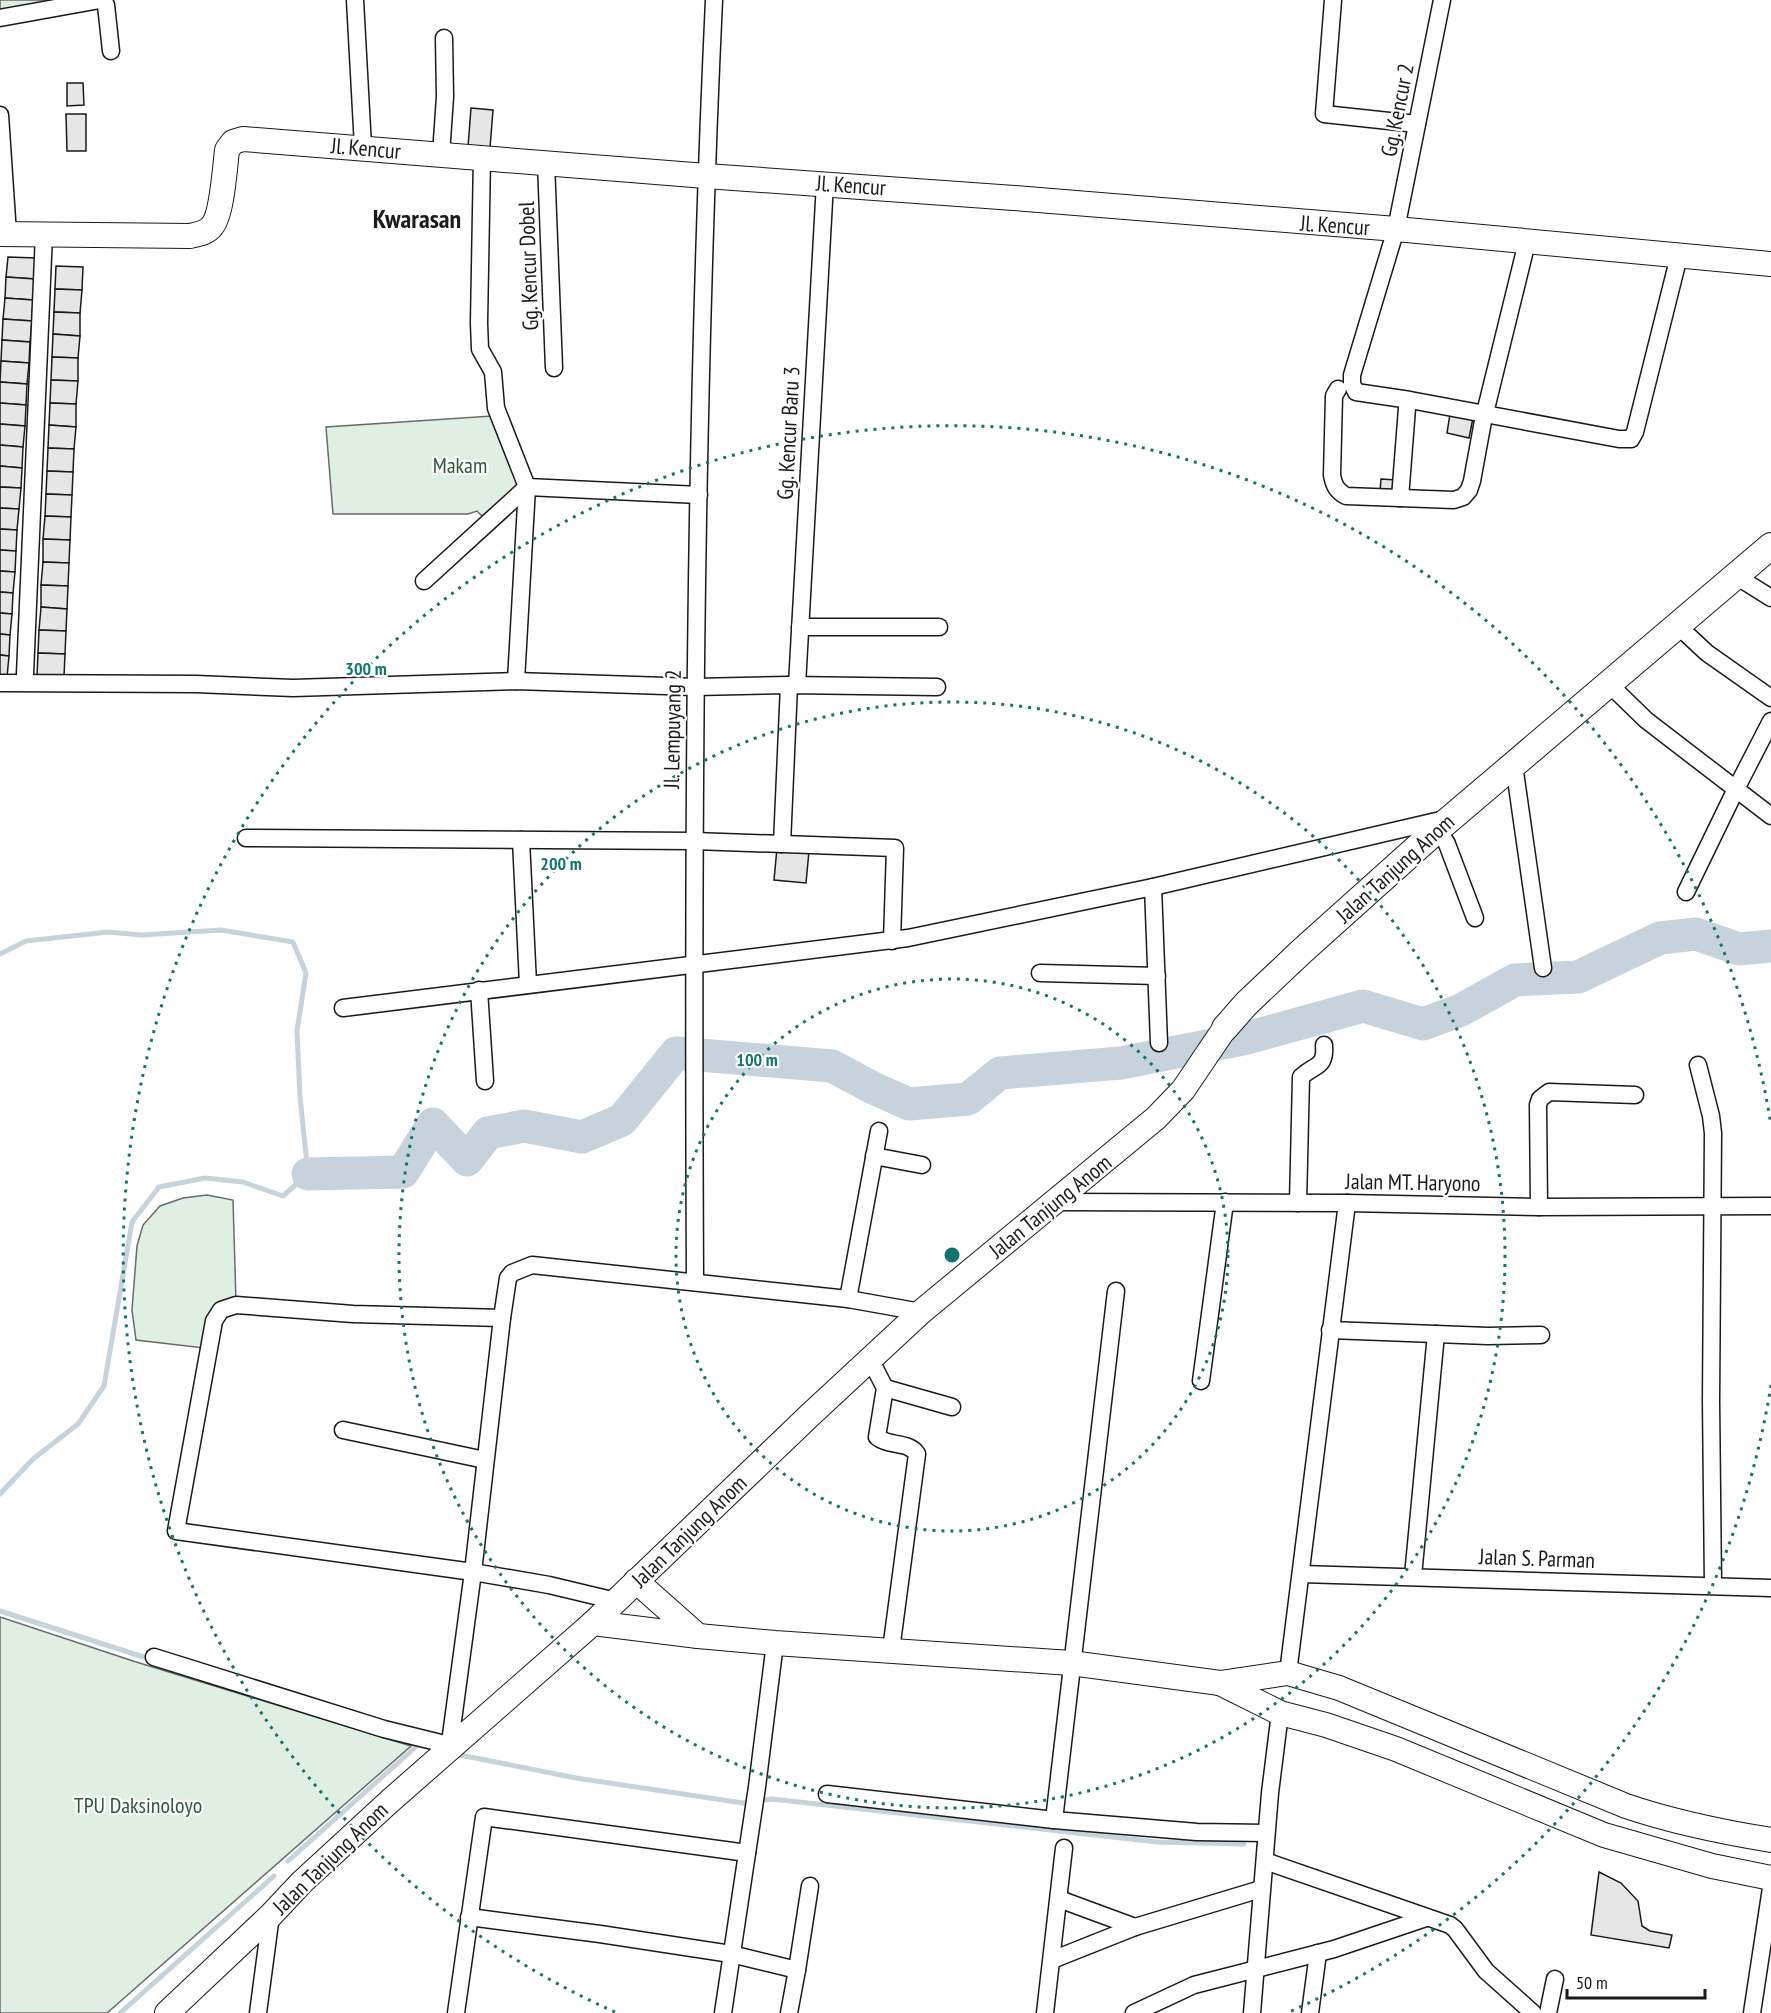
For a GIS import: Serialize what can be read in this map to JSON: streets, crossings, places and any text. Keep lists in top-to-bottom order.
{
  "streets": {
    "main road": ["Jalan Tanjung Anom"],
    "street": [
      "Gg. Kencur 2",
      "Jl. Kencur",
      "Gg. Kencur Dobel",
      "Gg. Kencur Baru 3",
      "Jl. Lempuyang 2",
      "Jalan MT. Haryono",
      "Jalan S. Parman"
    ]
  },
  "crossings": [
    ["Gg. Kencur 2", "Jl. Kencur"],
    ["Jl. Kencur", "Gg. Kencur Dobel"],
    ["Jl. Kencur", "Gg. Kencur Baru 3"],
    ["Jl. Kencur", "Jl. Lempuyang 2"],
    ["Jalan Tanjung Anom", "Jalan MT. Haryono"]
  ],
  "districts": ["Kwarasan"],
  "parks": ["Makam", "TPU Daksinoloyo"],
  "scale_bar": "50 m",
  "rings": ["300 m", "200 m", "100 m"]
}
